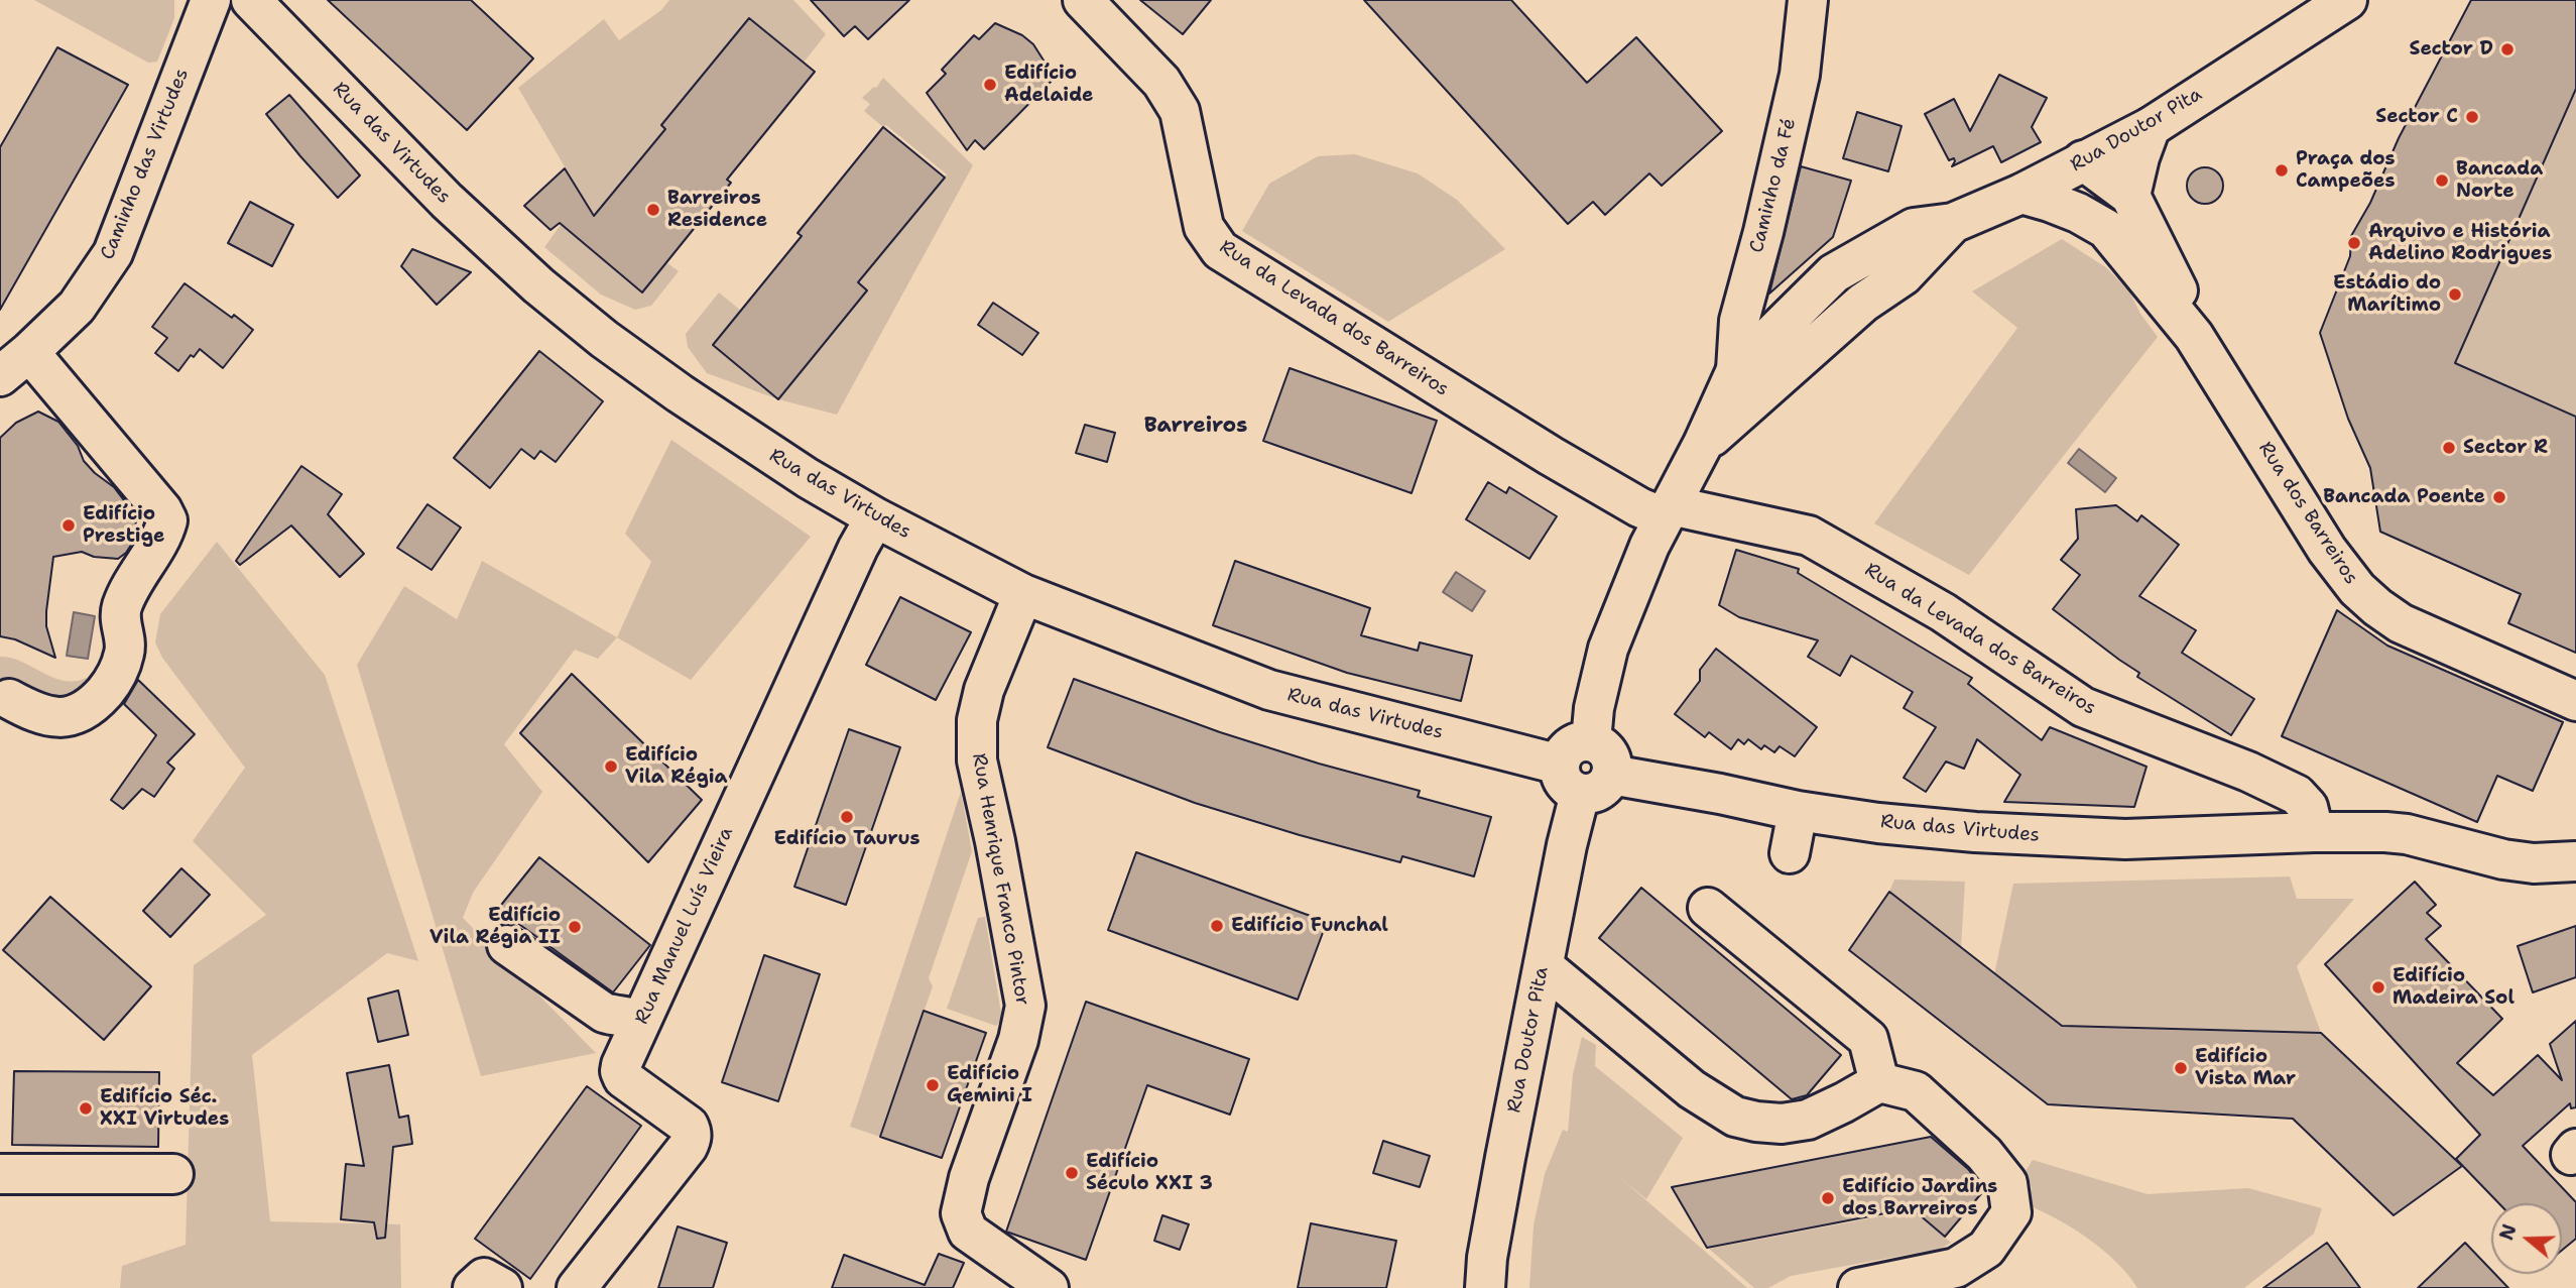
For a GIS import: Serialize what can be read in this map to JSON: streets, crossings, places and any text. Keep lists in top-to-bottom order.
{
  "streets": {
    "street": [
      "Rua Doutor Pita",
      "Rua das Virtudes",
      "Caminho das Virtudes",
      "Caminho da Fé",
      "Rua da Levada dos Barreiros",
      "Rua dos Barreiros",
      "Rua Henrique Franco Pintor",
      "Rua Manuel Luís Vieira"
    ]
  },
  "crossings": [
    ["Rua Doutor Pita", "Rua das Virtudes"],
    ["Rua Doutor Pita", "Caminho da Fé"],
    ["Rua Doutor Pita", "Rua da Levada dos Barreiros"],
    ["Rua Doutor Pita", "Rua dos Barreiros"],
    ["Rua das Virtudes", "Rua da Levada dos Barreiros"],
    ["Rua das Virtudes", "Rua Henrique Franco Pintor"],
    ["Rua das Virtudes", "Rua Manuel Luís Vieira"]
  ],
  "districts": ["Barreiros"],
  "places": [
    "Sector D",
    "Edifício Adelaide",
    "Sector C",
    "Praça dos Campeões",
    "Bancada Norte",
    "Barreiros Residence",
    "Arquivo e História Adelino Rodrigues",
    "Estádio do Marítimo",
    "Sector R",
    "Bancada Poente",
    "Edifício Prestige",
    "Edifício Vila Régia",
    "Edifício Taurus",
    "Edifício Funchal",
    "Edifício Vila Régia II",
    "Edifício Madeira Sol",
    "Edifício Vista Mar",
    "Edifício Gemini I",
    "Edifício Séc. XXI Virtudes",
    "Edifício Século XXI 3",
    "Edifício Jardins dos Barreiros"
  ],
  "north": "left"
}
